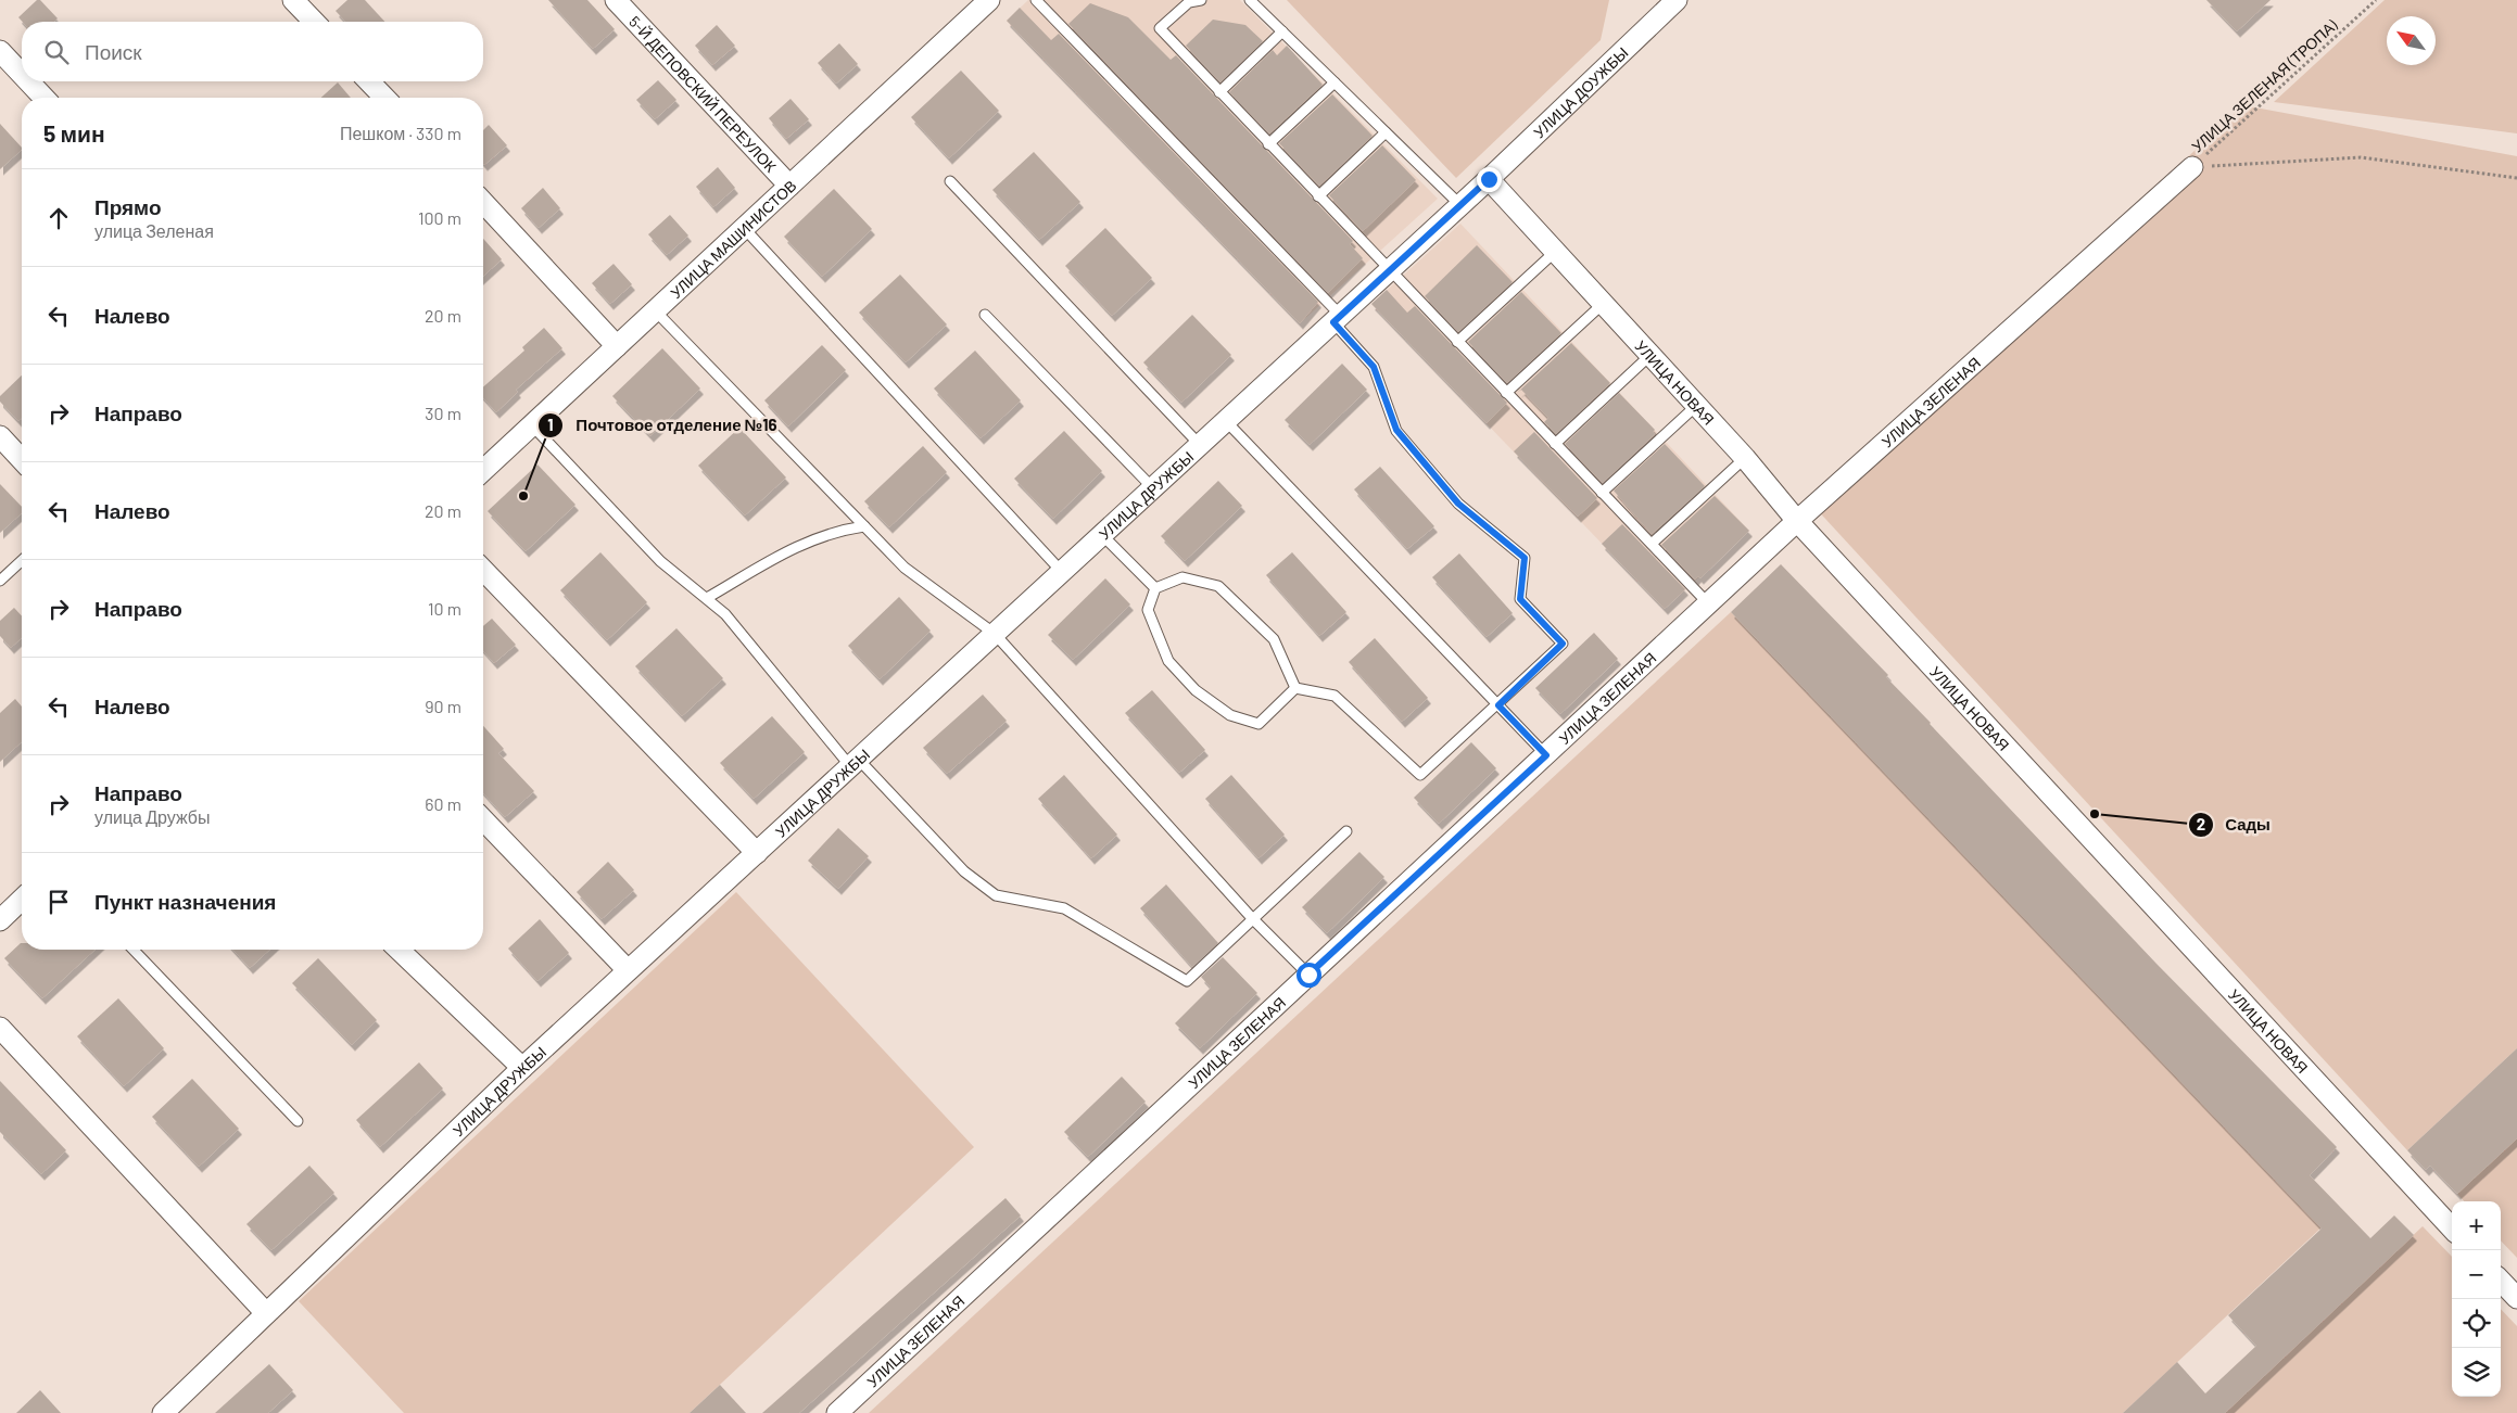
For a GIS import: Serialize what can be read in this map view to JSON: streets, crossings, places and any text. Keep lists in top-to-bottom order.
{
  "streets": {
    "street": [
      "5-Й ДЕПОВСКИЙ ПЕРЕУЛОК",
      "УЛИЦА ДОУЖБЫ",
      "УЛИЦА МАШИНИСТОВ",
      "УЛИЦА НОВАЯ",
      "УЛИЦА ЗЕЛЕНАЯ",
      "УЛИЦА ДРУЖБЫ"
    ],
    "path": ["УЛИЦА ЗЕЛЕНАЯ (ТРОПА)"]
  },
  "crossings": [
    ["УЛИЦА ЗЕЛЕНАЯ (ТРОПА)", "УЛИЦА ЗЕЛЕНАЯ"],
    ["5-Й ДЕПОВСКИЙ ПЕРЕУЛОК", "УЛИЦА МАШИНИСТОВ"],
    ["УЛИЦА ДОУЖБЫ", "УЛИЦА НОВАЯ"],
    ["УЛИЦА ДОУЖБЫ", "УЛИЦА ДРУЖБЫ"],
    ["УЛИЦА НОВАЯ", "УЛИЦА ЗЕЛЕНАЯ"],
    ["УЛИЦА НОВАЯ", "УЛИЦА ДРУЖБЫ"]
  ],
  "places": ["Почтовое отделение №16", "Сады"],
  "north": "top left",
  "page": {
    "search": "Поиск",
    "heading": ["5 мин", "Пешком · 330 m"],
    "list": [
      ["Прямо", "улица Зеленая", "100 m"],
      ["Налево", "20 m"],
      ["Направо", "30 m"],
      ["Налево", "20 m"],
      ["Направо", "10 m"],
      ["Налево", "90 m"],
      ["Направо", "улица Дружбы", "60 m"],
      "Пункт назначения"
    ],
    "map_buttons": ["+", "−"]
  }
}
